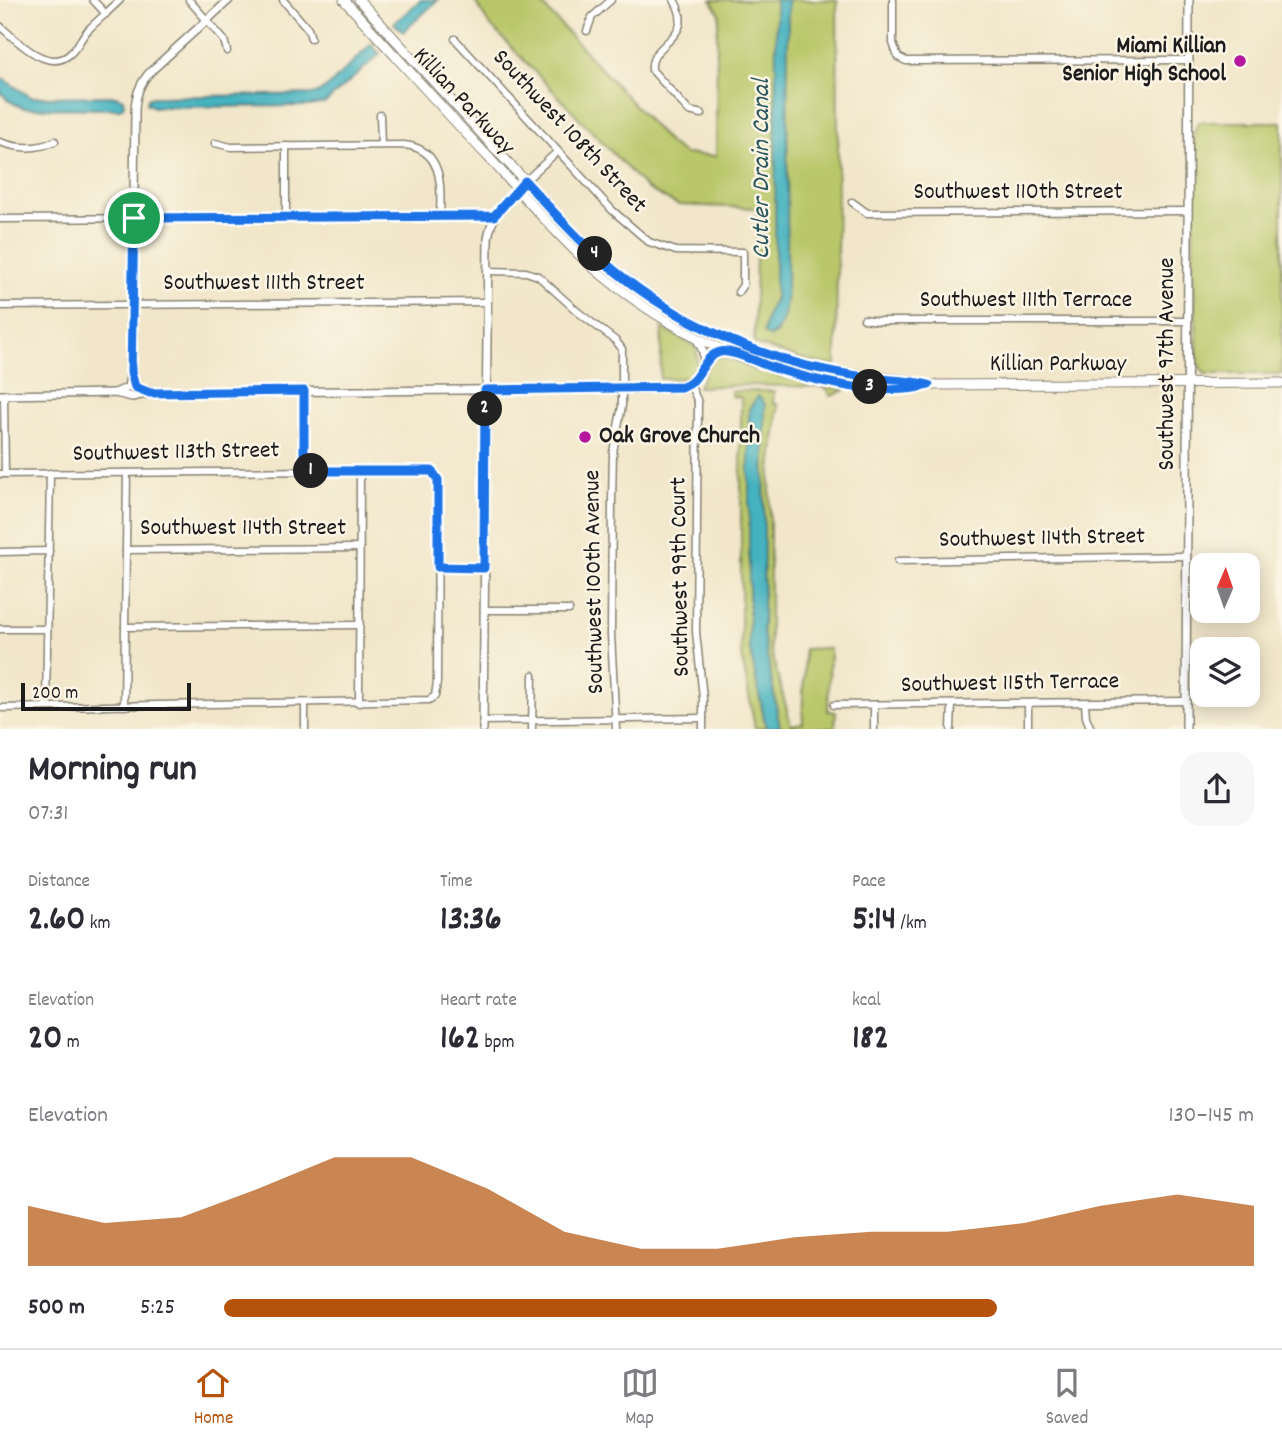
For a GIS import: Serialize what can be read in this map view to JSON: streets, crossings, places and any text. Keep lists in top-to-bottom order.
{
  "streets": {
    "main road": ["Killian Parkway"],
    "street": [
      "Southwest 108th Street",
      "Southwest 110th Street",
      "Southwest 111th Street",
      "Southwest 111th Terrace",
      "Southwest 97th Avenue",
      "Southwest 113th Street",
      "Southwest 114th Street",
      "Southwest 99th Court",
      "Southwest 100th Avenue",
      "Southwest 115th Terrace"
    ]
  },
  "crossings": [
    ["Killian Parkway", "Southwest 97th Avenue"],
    ["Southwest 110th Street", "Southwest 97th Avenue"],
    ["Southwest 111th Terrace", "Southwest 97th Avenue"],
    ["Southwest 97th Avenue", "Southwest 114th Street"],
    ["Southwest 97th Avenue", "Southwest 115th Terrace"]
  ],
  "water": ["Cutler Drain Canal"],
  "places": ["Miami Killian Senior High School", "Oak Grove Church"],
  "scale_bar": "200 m",
  "north": "top",
  "page": {
    "pins": [
      "4",
      "3",
      "2",
      "1"
    ],
    "scale": "200 m",
    "heading": ["Morning run", "07:31"],
    "stats": [
      ["Distance", "2.60 km"],
      ["Time", "13:36"],
      ["Pace", "5:14 /km"],
      ["Elevation", "20 m"],
      ["Heart rate", "162 bpm"],
      ["kcal", "182"]
    ],
    "chart": ["Elevation", "130–145 m"],
    "list": [
      {
        "name": "500 m",
        "note": "5:25"
      }
    ],
    "tabs": ["Home", "Map", "Saved"]
  }
}
